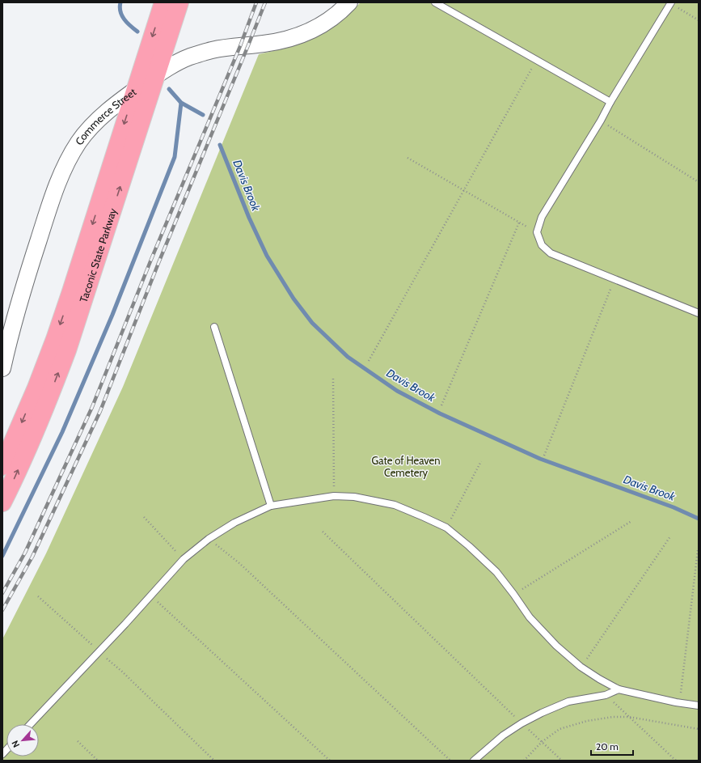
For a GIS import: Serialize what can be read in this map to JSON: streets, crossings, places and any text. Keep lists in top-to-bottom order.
{
  "streets": {
    "highway": ["Taconic State Parkway"],
    "street": ["Commerce Street"]
  },
  "crossings": [
    ["Commerce Street", "Taconic State Parkway"]
  ],
  "water": ["Davis Brook"],
  "parks": ["Gate of Heaven Cemetery"],
  "scale_bar": "20 m",
  "north": "bottom left"
}
